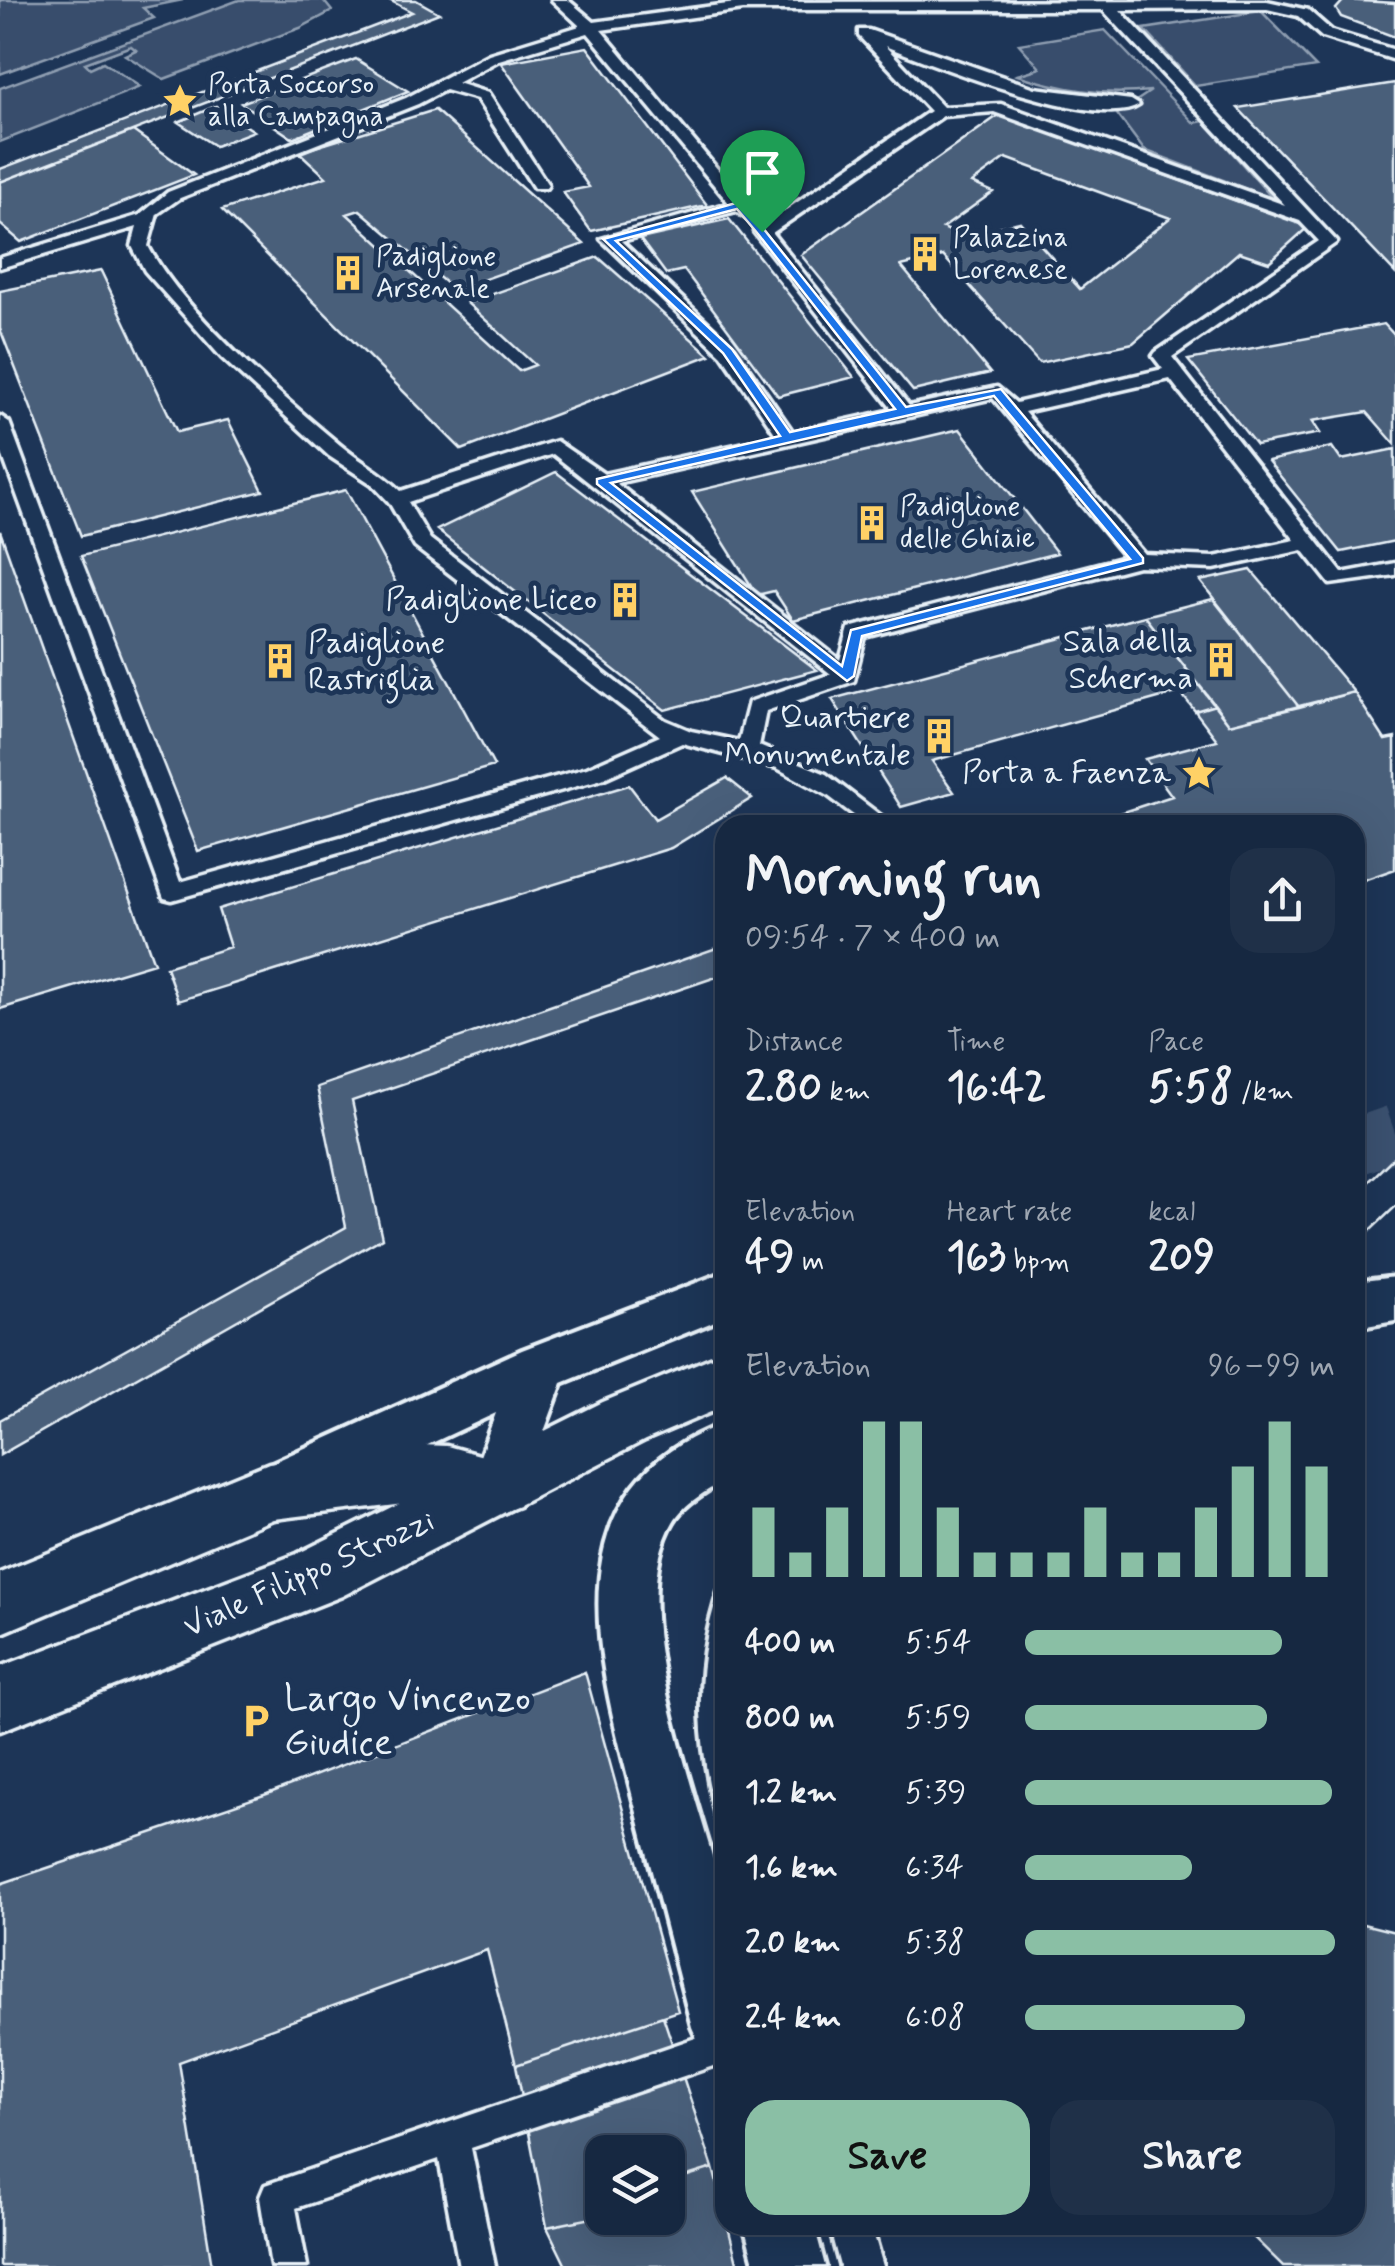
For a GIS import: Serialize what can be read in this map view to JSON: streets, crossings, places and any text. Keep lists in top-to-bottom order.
{
  "streets": {
    "main road": ["Viale Filippo Strozzi"]
  },
  "places": {
    "place": ["Porta Soccorso alla Campagna", "Porta a Faenza"],
    "building": [
      "Palazzina Lorenese",
      "Padiglione Arsenale",
      "Padiglione delle Ghiaie",
      "Padiglione Liceo",
      "Sala della Scherma",
      "Padiglione Rastriglia",
      "Quartiere Monumentale"
    ],
    "parking": ["Largo Vincenzo Giudice"]
  },
  "page": {
    "heading": ["Morning run", "09:54 · 7 × 400 m"],
    "stats": [
      ["Distance", "2.80 km"],
      ["Time", "16:42"],
      ["Pace", "5:58 /km"],
      ["Elevation", "49 m"],
      ["Heart rate", "163 bpm"],
      ["kcal", "209"]
    ],
    "chart": ["Elevation", "96–99 m"],
    "list": [
      {
        "name": "400 m",
        "note": "5:54"
      },
      {
        "name": "800 m",
        "note": "5:59"
      },
      {
        "name": "1.2 km",
        "note": "5:39"
      },
      {
        "name": "1.6 km",
        "note": "6:34"
      },
      {
        "name": "2.0 km",
        "note": "5:38"
      },
      {
        "name": "2.4 km",
        "note": "6:08"
      }
    ],
    "buttons": ["Save", "Share"]
  }
}
